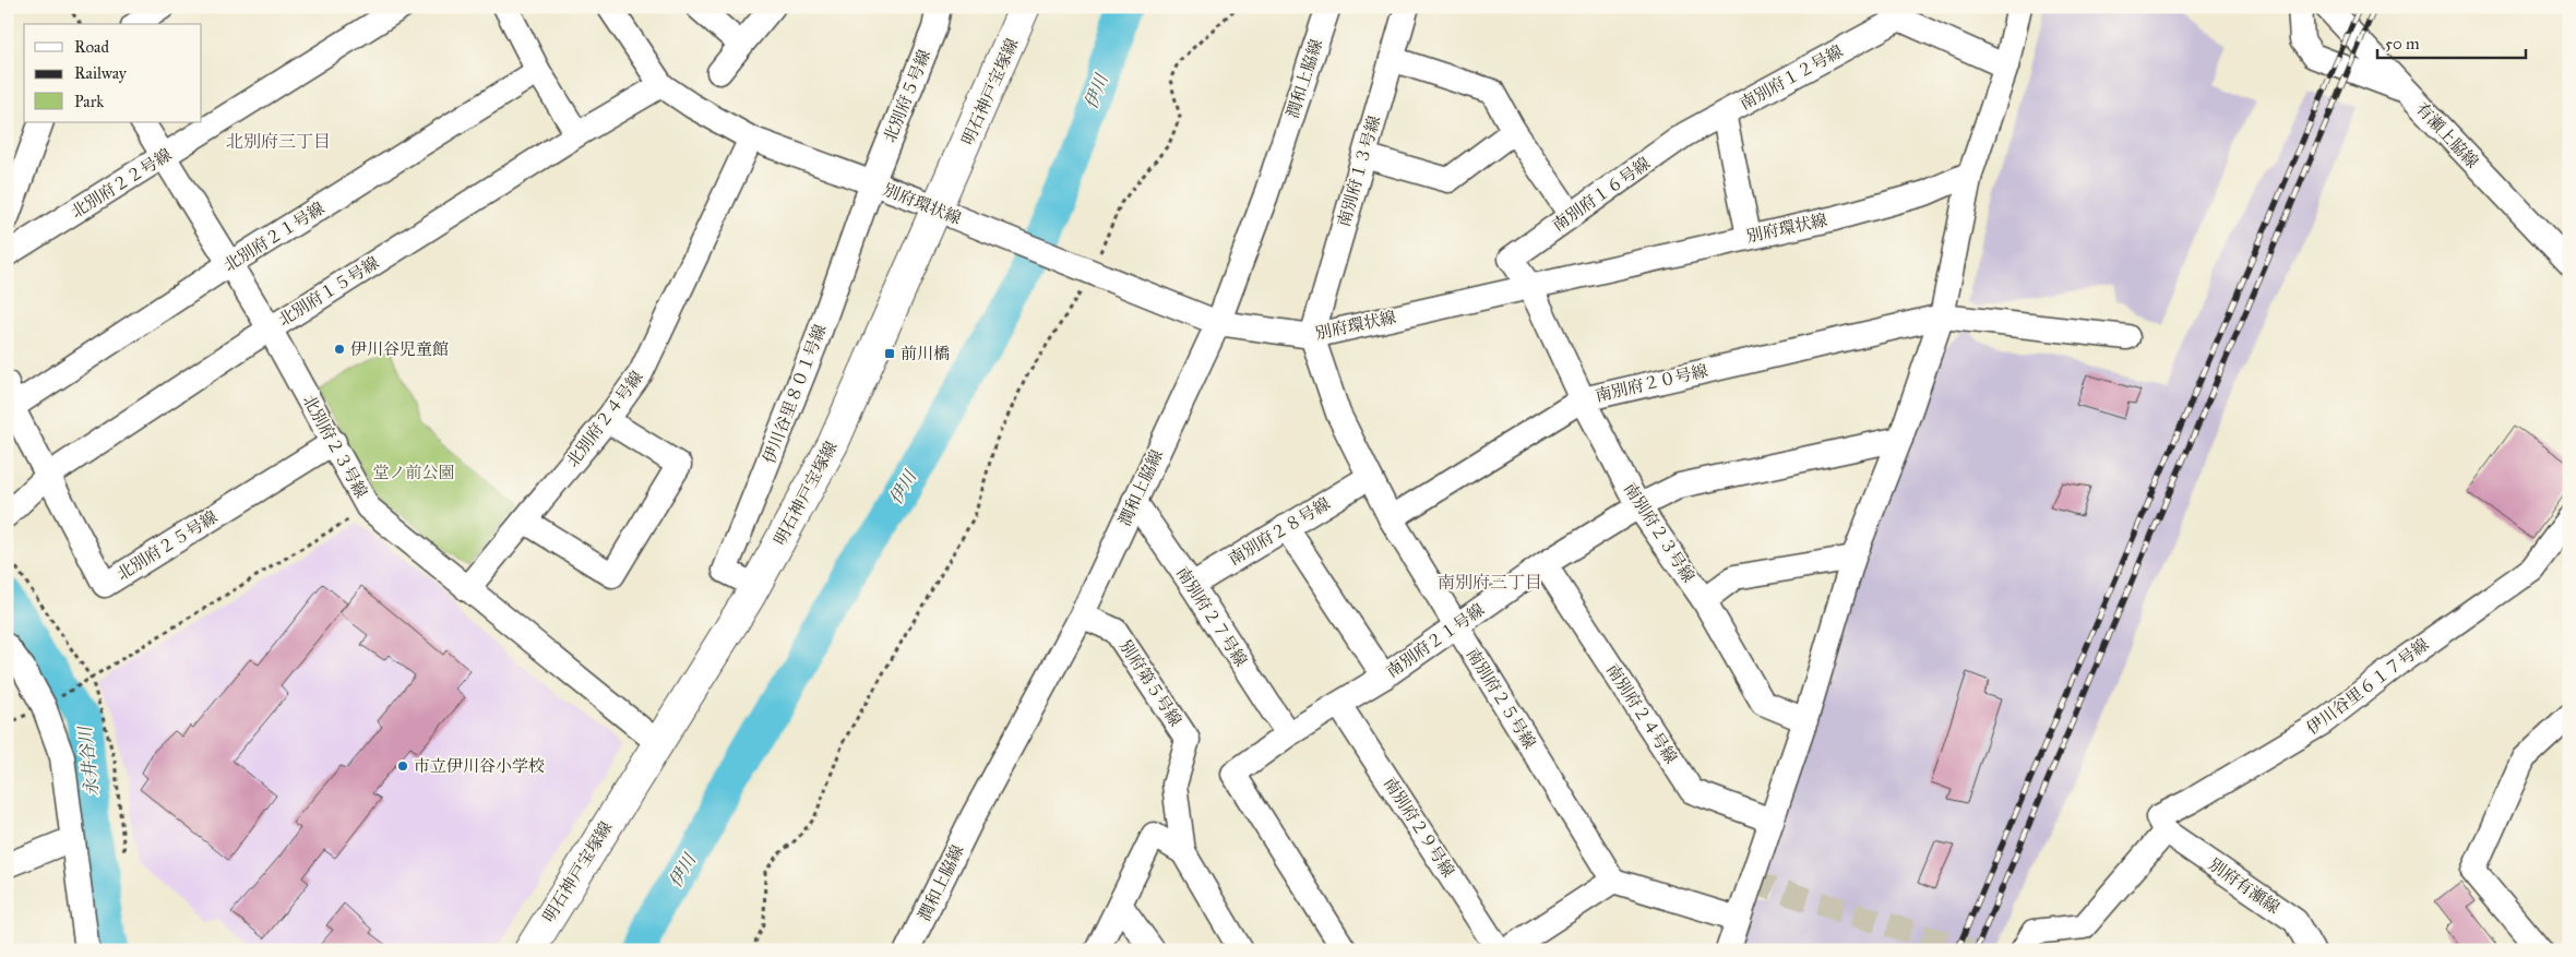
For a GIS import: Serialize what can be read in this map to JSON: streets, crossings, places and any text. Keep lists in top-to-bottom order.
{
  "streets": {
    "main road": ["明石神戸宝塚線"],
    "street": [
      "南別府１２号線",
      "潤和上脇線",
      "北別府５号線",
      "有瀬上脇線",
      "南別府１３号線",
      "北別府２２号線",
      "南別府１６号線",
      "別府環状線",
      "北別府２１号線",
      "北別府１５号線",
      "南別府２０号線",
      "伊川谷里８０１号線",
      "北別府２４号線",
      "北別府２３号線",
      "南別府２８号線",
      "南別府２３号線",
      "北別府２５号線",
      "南別府２７号線",
      "南別府２１号線",
      "別府第５号線",
      "伊川谷里６１７号線",
      "南別府２５号線",
      "南別府２４号線",
      "南別府２９号線",
      "別府有瀬線"
    ]
  },
  "crossings": [
    ["南別府１２号線", "南別府１６号線"],
    ["南別府１２号線", "別府環状線"],
    ["潤和上脇線", "別府環状線"],
    ["潤和上脇線", "南別府２７号線"],
    ["潤和上脇線", "別府第５号線"],
    ["明石神戸宝塚線", "別府環状線"],
    ["明石神戸宝塚線", "伊川谷里８０１号線"],
    ["明石神戸宝塚線", "北別府２３号線"],
    ["北別府５号線", "別府環状線"],
    ["北別府５号線", "伊川谷里８０１号線"],
    ["南別府１３号線", "別府環状線"],
    ["南別府１３号線", "南別府２５号線"],
    ["北別府２２号線", "北別府２３号線"],
    ["南別府１６号線", "別府環状線"],
    ["南別府１６号線", "南別府２３号線"],
    ["別府環状線", "北別府１５号線"],
    ["別府環状線", "伊川谷里８０１号線"],
    ["別府環状線", "北別府２４号線"],
    ["別府環状線", "南別府２３号線"],
    ["別府環状線", "南別府２５号線"],
    ["北別府２１号線", "北別府２３号線"],
    ["北別府１５号線", "北別府２３号線"],
    ["北別府１５号線", "北別府２５号線"],
    ["南別府２０号線", "南別府２３号線"],
    ["南別府２０号線", "南別府２５号線"],
    ["北別府２４号線", "北別府２３号線"],
    ["北別府２３号線", "北別府２５号線"],
    ["南別府２８号線", "南別府２７号線"],
    ["南別府２８号線", "南別府２５号線"],
    ["南別府２３号線", "南別府２１号線"],
    ["南別府２７号線", "南別府２１号線"],
    ["南別府２１号線", "南別府２５号線"],
    ["南別府２１号線", "南別府２４号線"],
    ["南別府２１号線", "南別府２９号線"],
    ["伊川谷里６１７号線", "別府有瀬線"]
  ],
  "districts": ["北別府三丁目", "南別府三丁目"],
  "water": ["伊川", "永井谷川"],
  "parks": ["堂ノ前公園"],
  "places": {
    "other": ["伊川谷児童館", "市立伊川谷小学校"],
    "transit": ["前川橋"]
  },
  "legend": ["Road", "Railway", "Park"],
  "scale_bar": "50 m"
}
